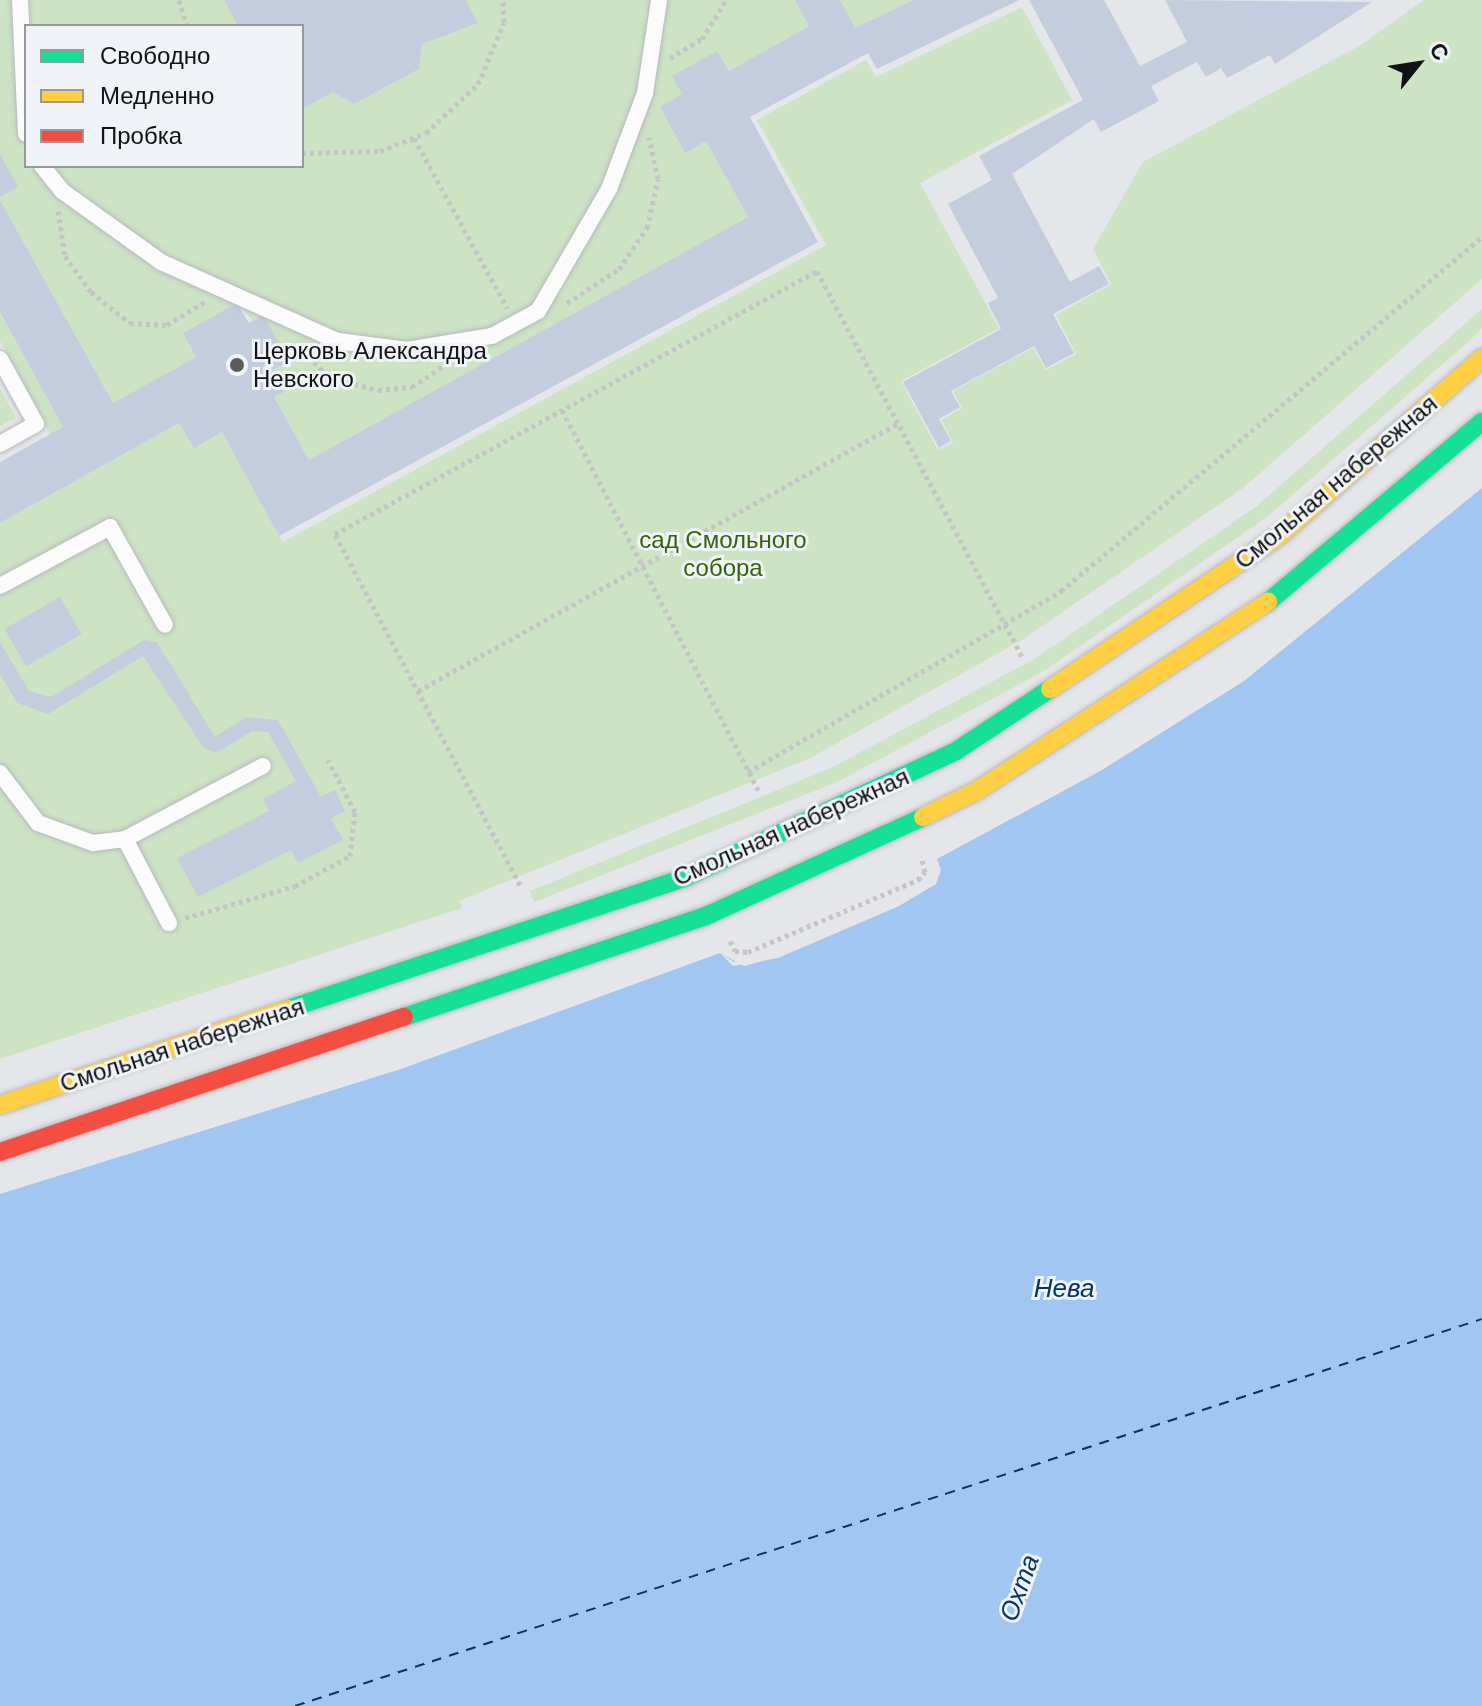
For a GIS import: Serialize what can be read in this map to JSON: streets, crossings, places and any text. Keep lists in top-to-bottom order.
{
  "streets": {
    "main road": ["Смольная набережная"]
  },
  "water": ["Нева", "Охта"],
  "parks": ["сад Смольного собора"],
  "places": ["Церковь Александра Невского"],
  "legend": ["Свободно", "Медленно", "Пробка"],
  "north": "top right"
}
